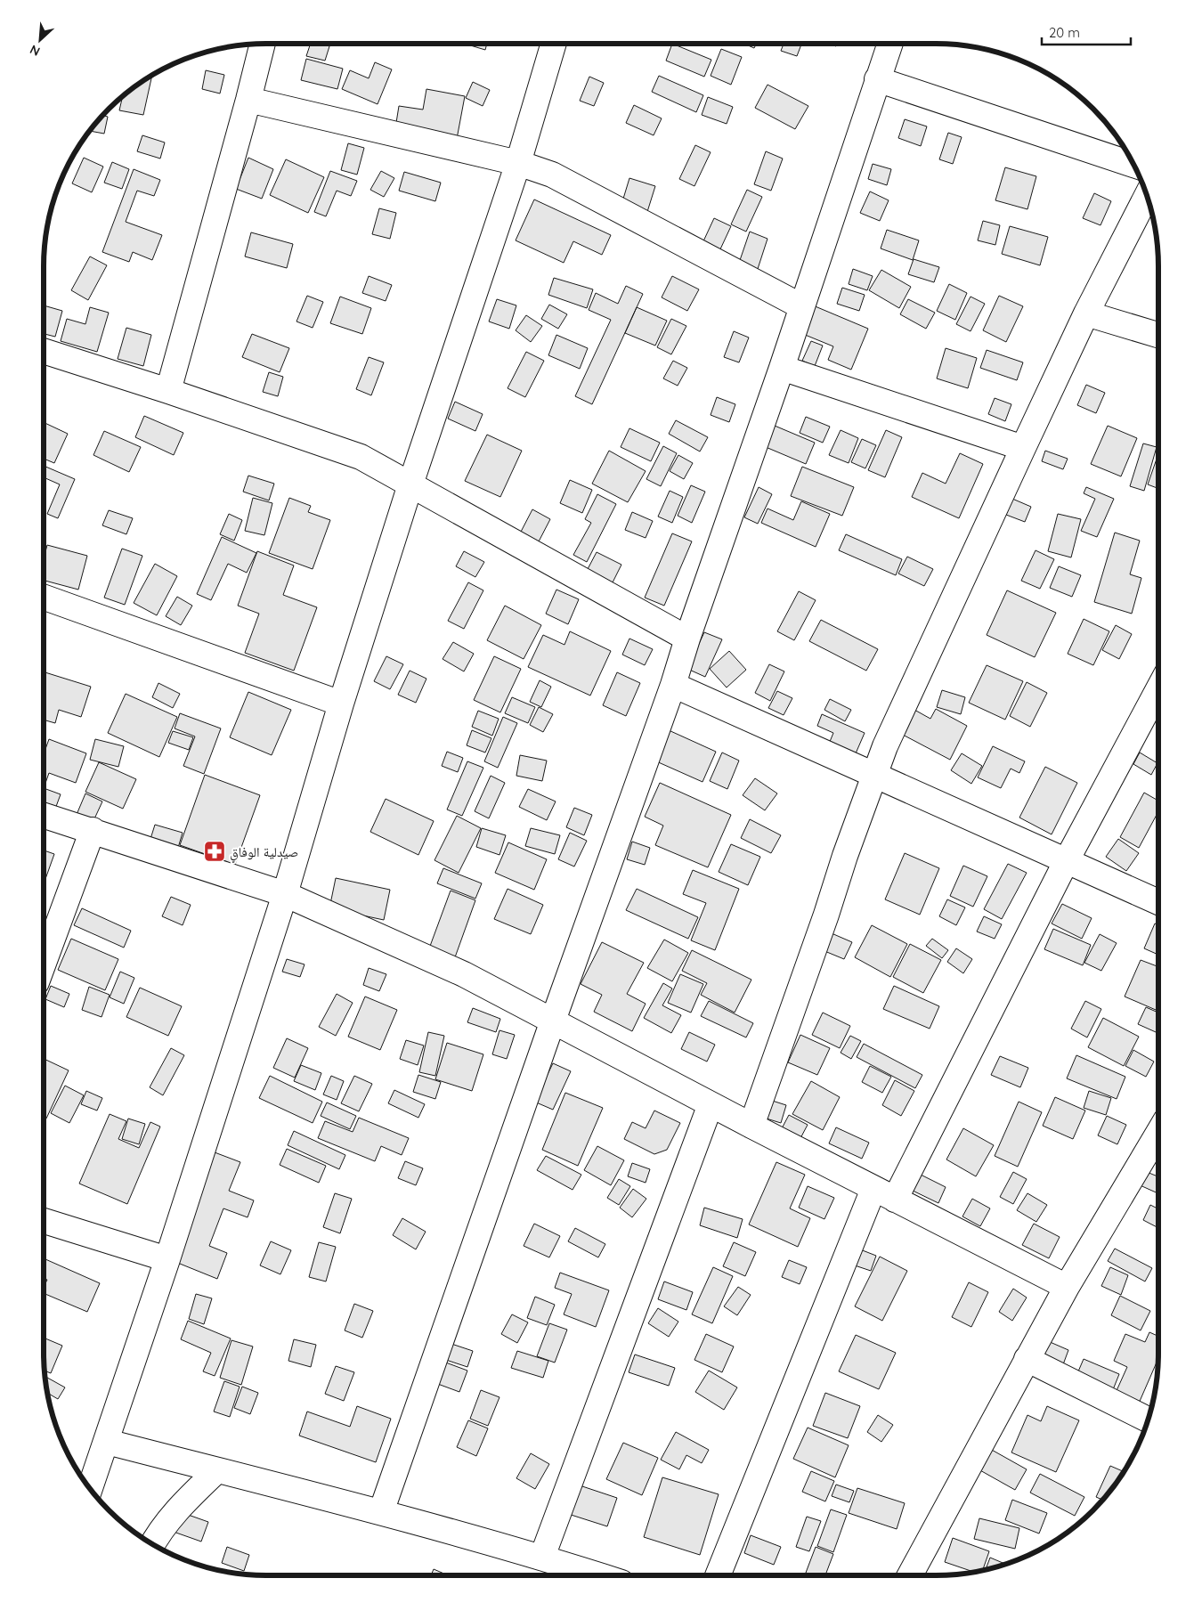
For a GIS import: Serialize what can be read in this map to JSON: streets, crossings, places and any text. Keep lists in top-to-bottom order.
{
  "places": {
    "pharmacy": ["صيدلية الوفاقٍ"]
  },
  "scale_bar": "20 m",
  "north": "bottom left"
}
